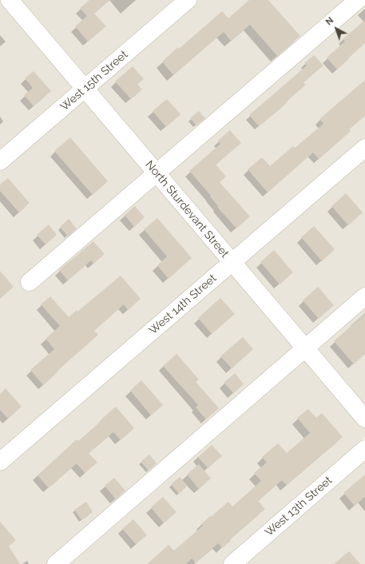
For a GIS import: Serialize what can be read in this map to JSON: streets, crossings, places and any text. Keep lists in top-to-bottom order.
{
  "streets": {
    "street": [
      "West 15th Street",
      "North Sturdevant Street",
      "West 14th Street",
      "West 13th Street"
    ]
  },
  "crossings": [
    ["West 15th Street", "North Sturdevant Street"],
    ["North Sturdevant Street", "West 14th Street"]
  ],
  "north": "top left"
}
